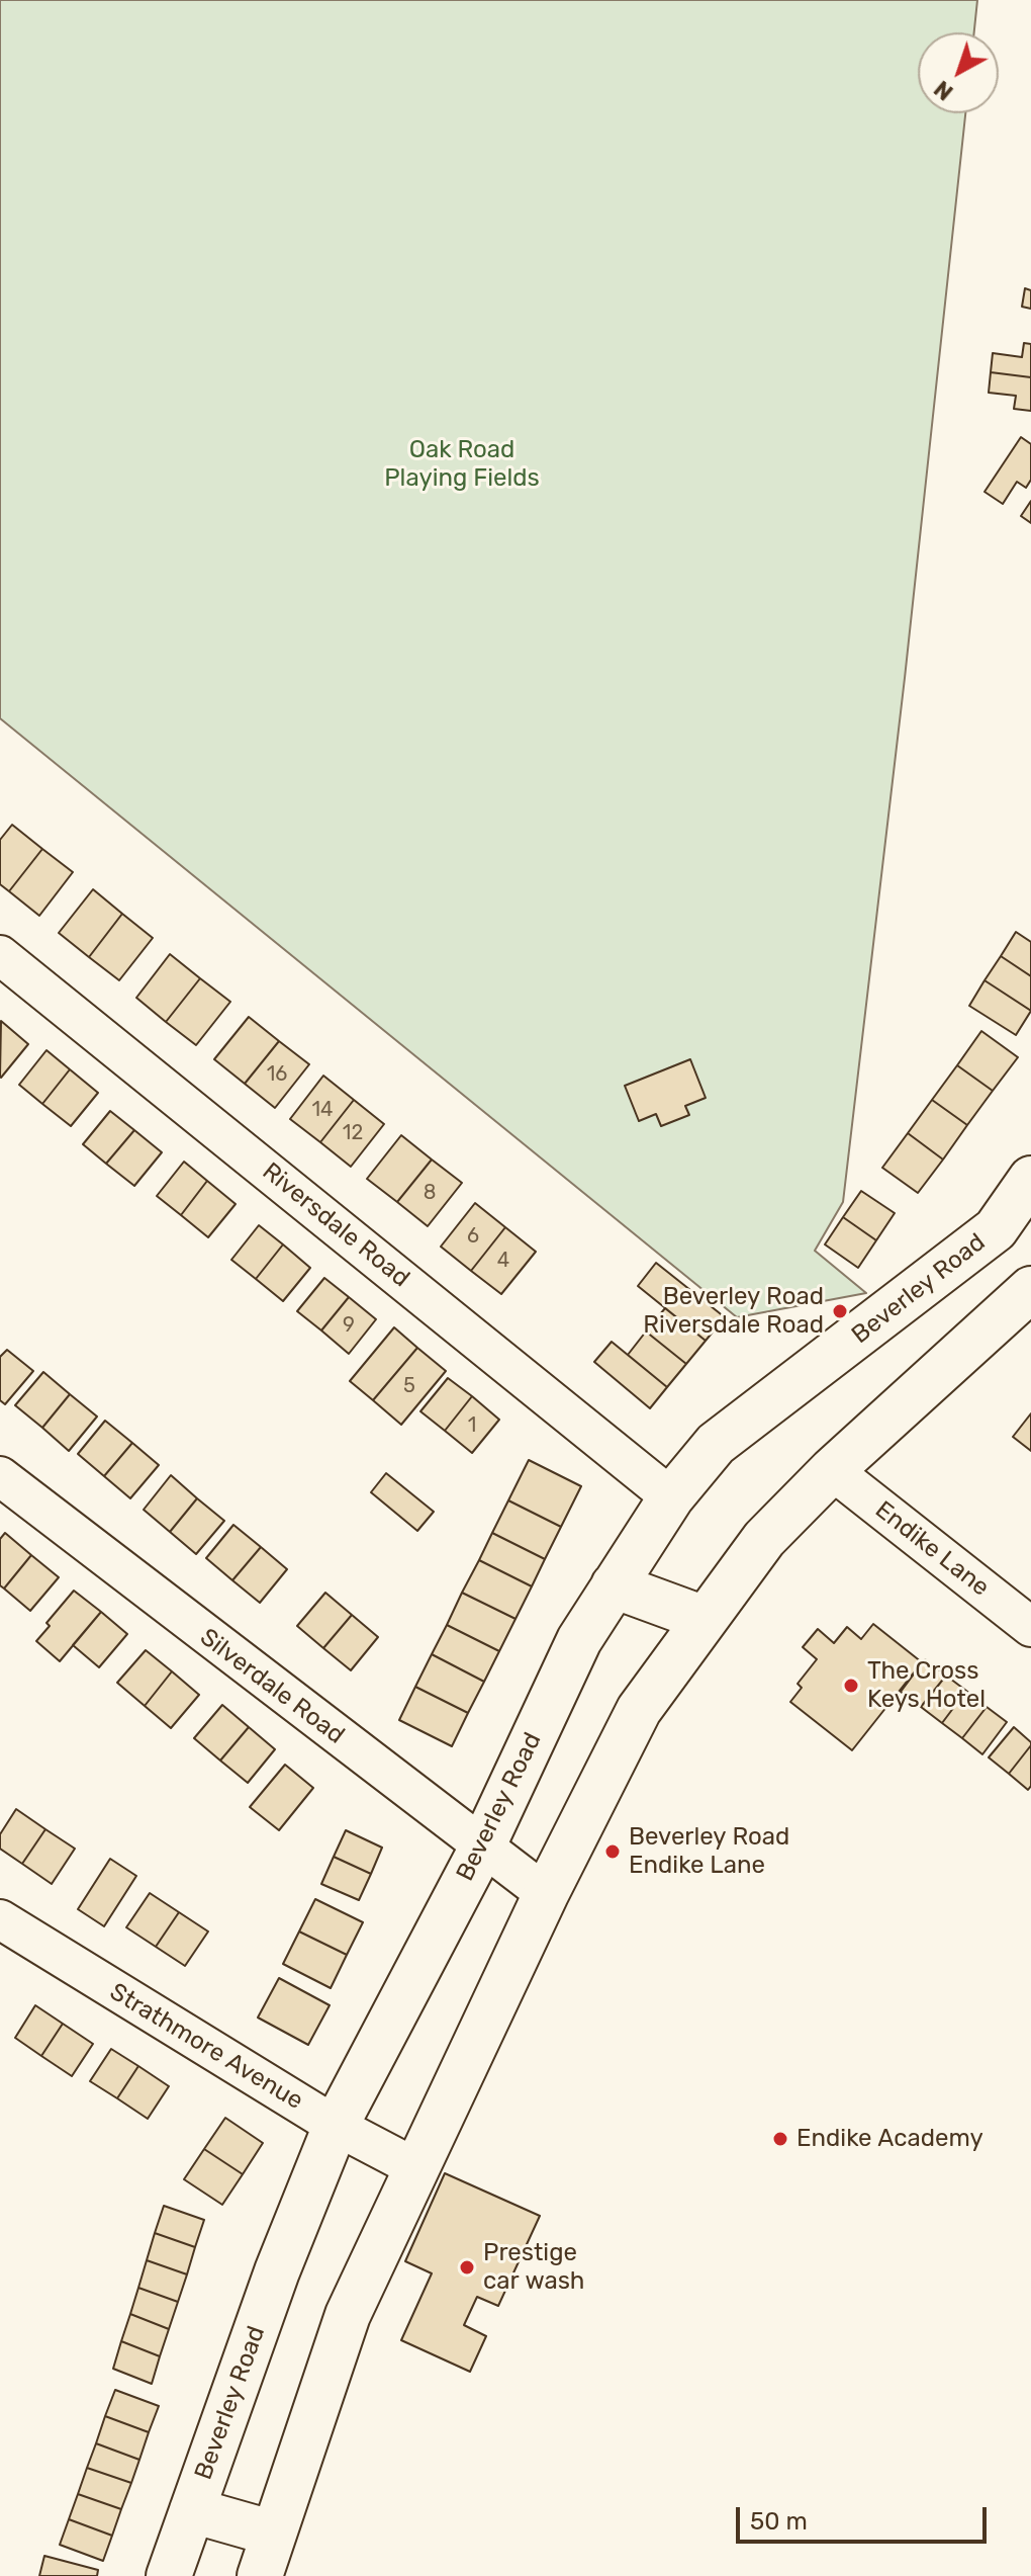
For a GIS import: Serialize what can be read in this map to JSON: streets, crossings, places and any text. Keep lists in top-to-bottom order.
{
  "streets": {
    "main road": ["Beverley Road"],
    "street": [
      "Riversdale Road",
      "Endike Lane",
      "Silverdale Road",
      "Strathmore Avenue"
    ]
  },
  "crossings": [
    ["Riversdale Road", "Beverley Road"],
    ["Beverley Road", "Silverdale Road"],
    ["Beverley Road", "Strathmore Avenue"]
  ],
  "parks": ["Oak Road Playing Fields"],
  "places": [
    "Beverley Road Riversdale Road",
    "The Cross Keys Hotel",
    "Beverley Road Endike Lane",
    "Endike Academy",
    "Prestige car wash"
  ],
  "house_numbers": [
    "16",
    "14",
    "12",
    "8",
    "6",
    "4",
    "9",
    "5",
    "1"
  ],
  "scale_bar": "50 m",
  "north": "bottom left"
}
